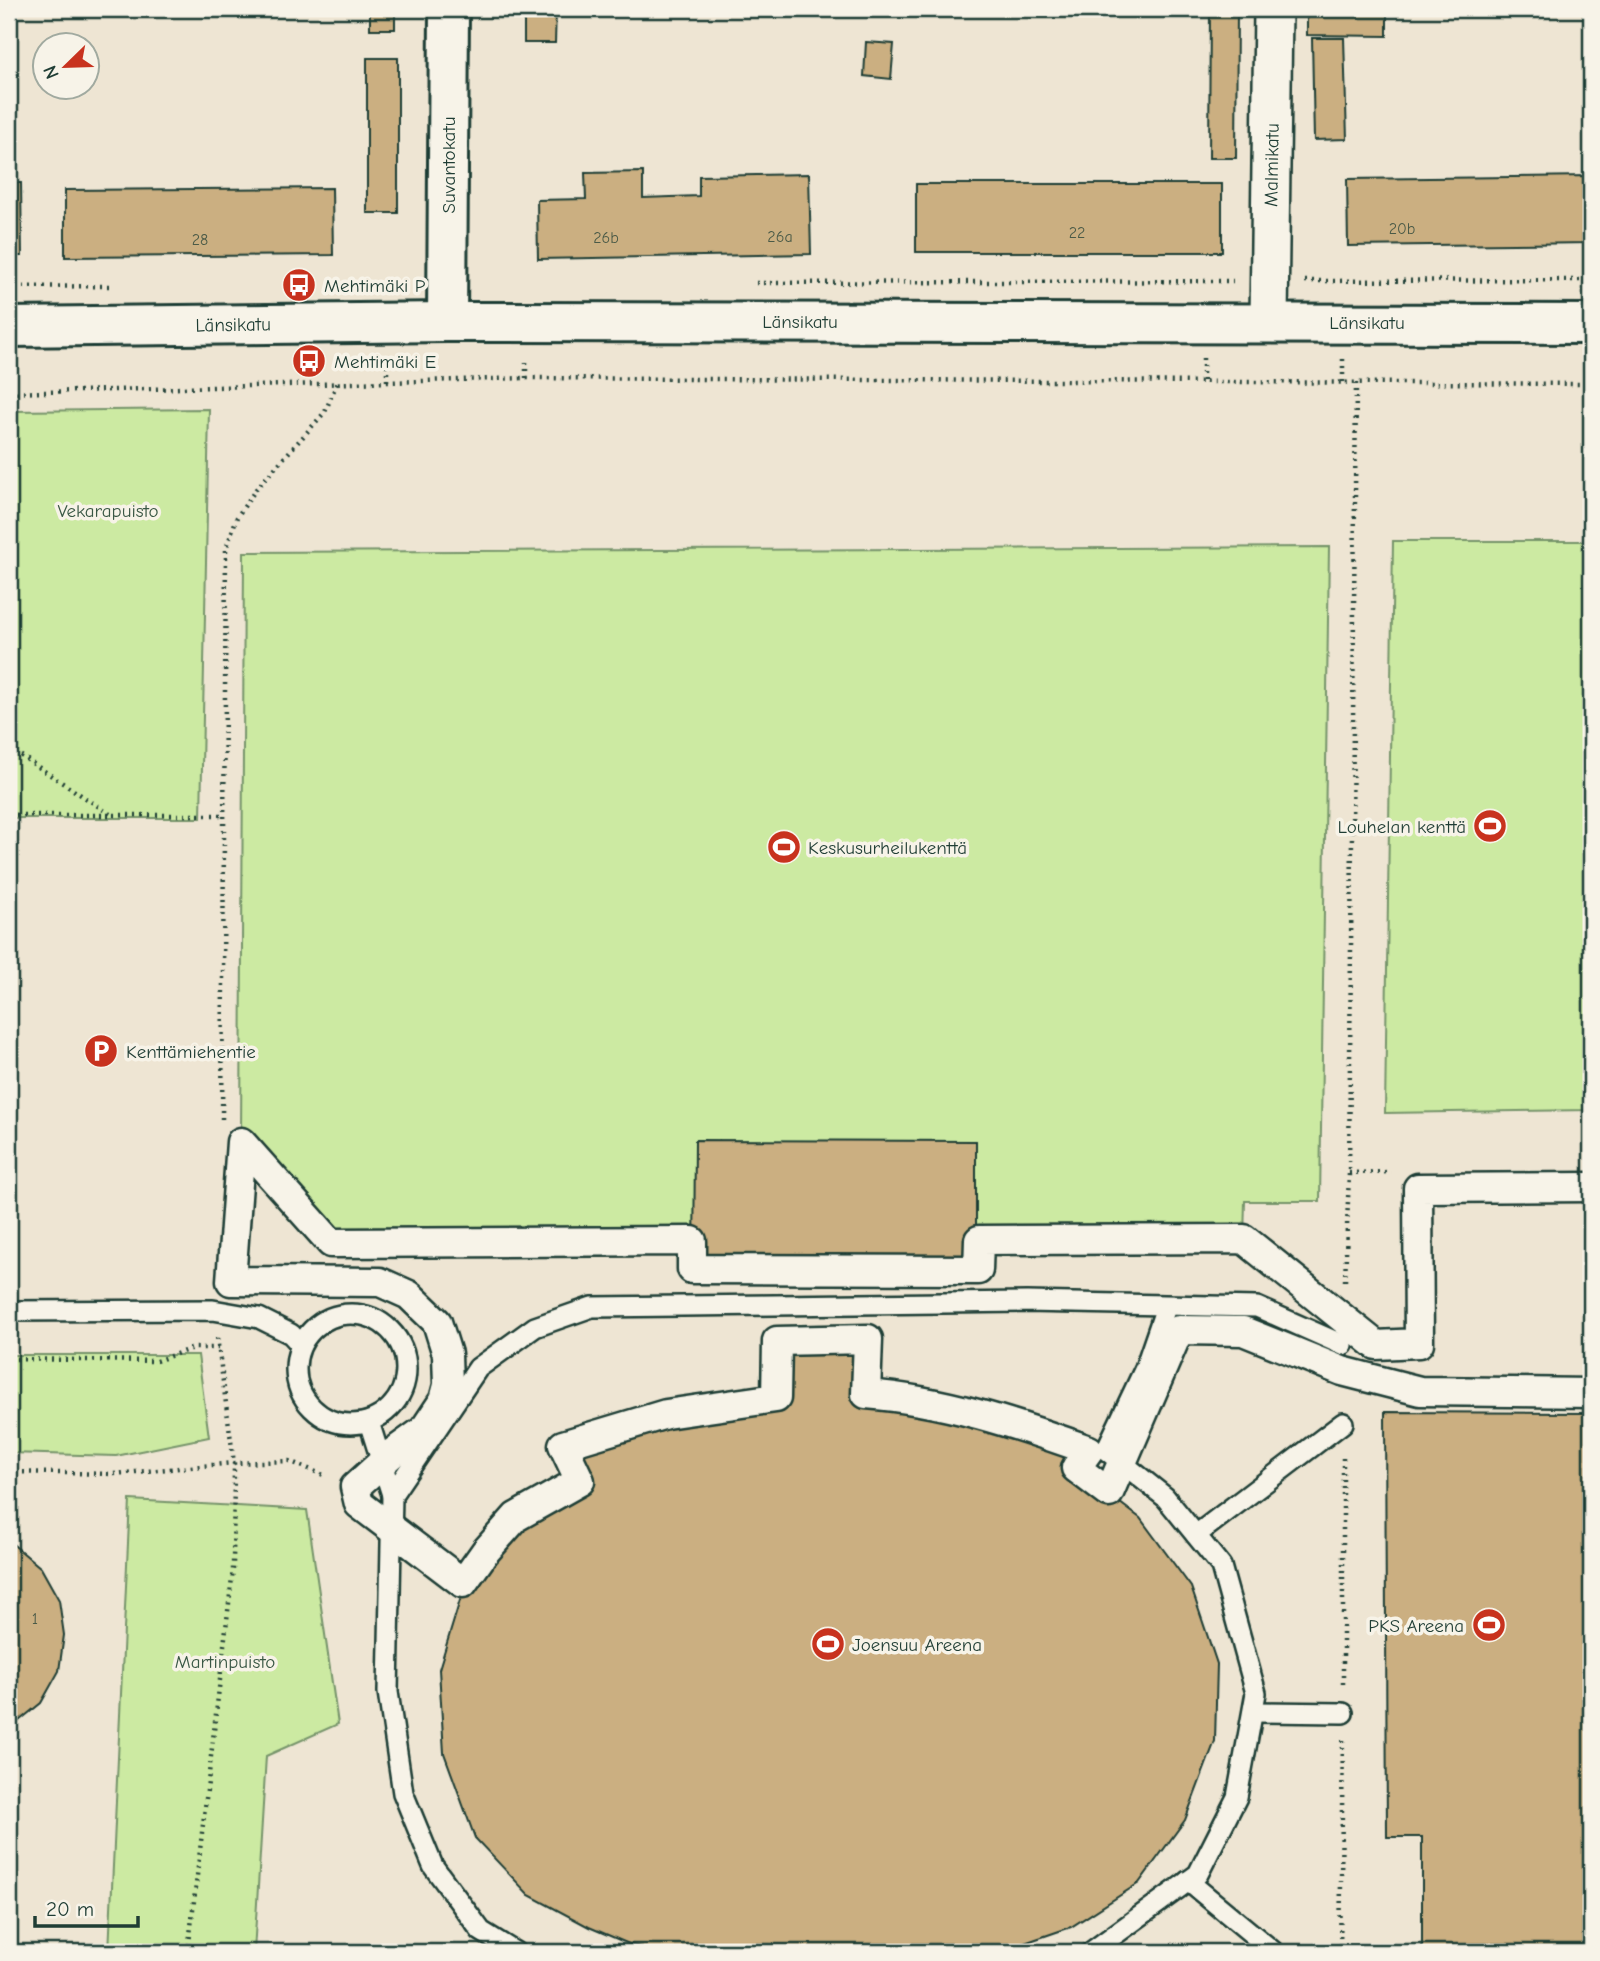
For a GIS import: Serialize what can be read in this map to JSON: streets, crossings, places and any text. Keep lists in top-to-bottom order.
{
  "streets": {
    "street": ["Suvantokatu", "Malmikatu", "Länsikatu"]
  },
  "crossings": [
    ["Suvantokatu", "Länsikatu"],
    ["Malmikatu", "Länsikatu"]
  ],
  "parks": ["Vekarapuisto", "Martinpuisto"],
  "places": {
    "bus stop": ["Mehtimäki P", "Mehtimäki E"],
    "sports": [
      "Louhelan kenttä",
      "Keskusurheilukenttä",
      "PKS Areena",
      "Joensuu Areena"
    ],
    "parking": ["Kenttämiehentie"]
  },
  "house_numbers": [
    "20b",
    "22",
    "26a",
    "26b",
    "28",
    "1"
  ],
  "scale_bar": "20 m",
  "north": "bottom left"
}
